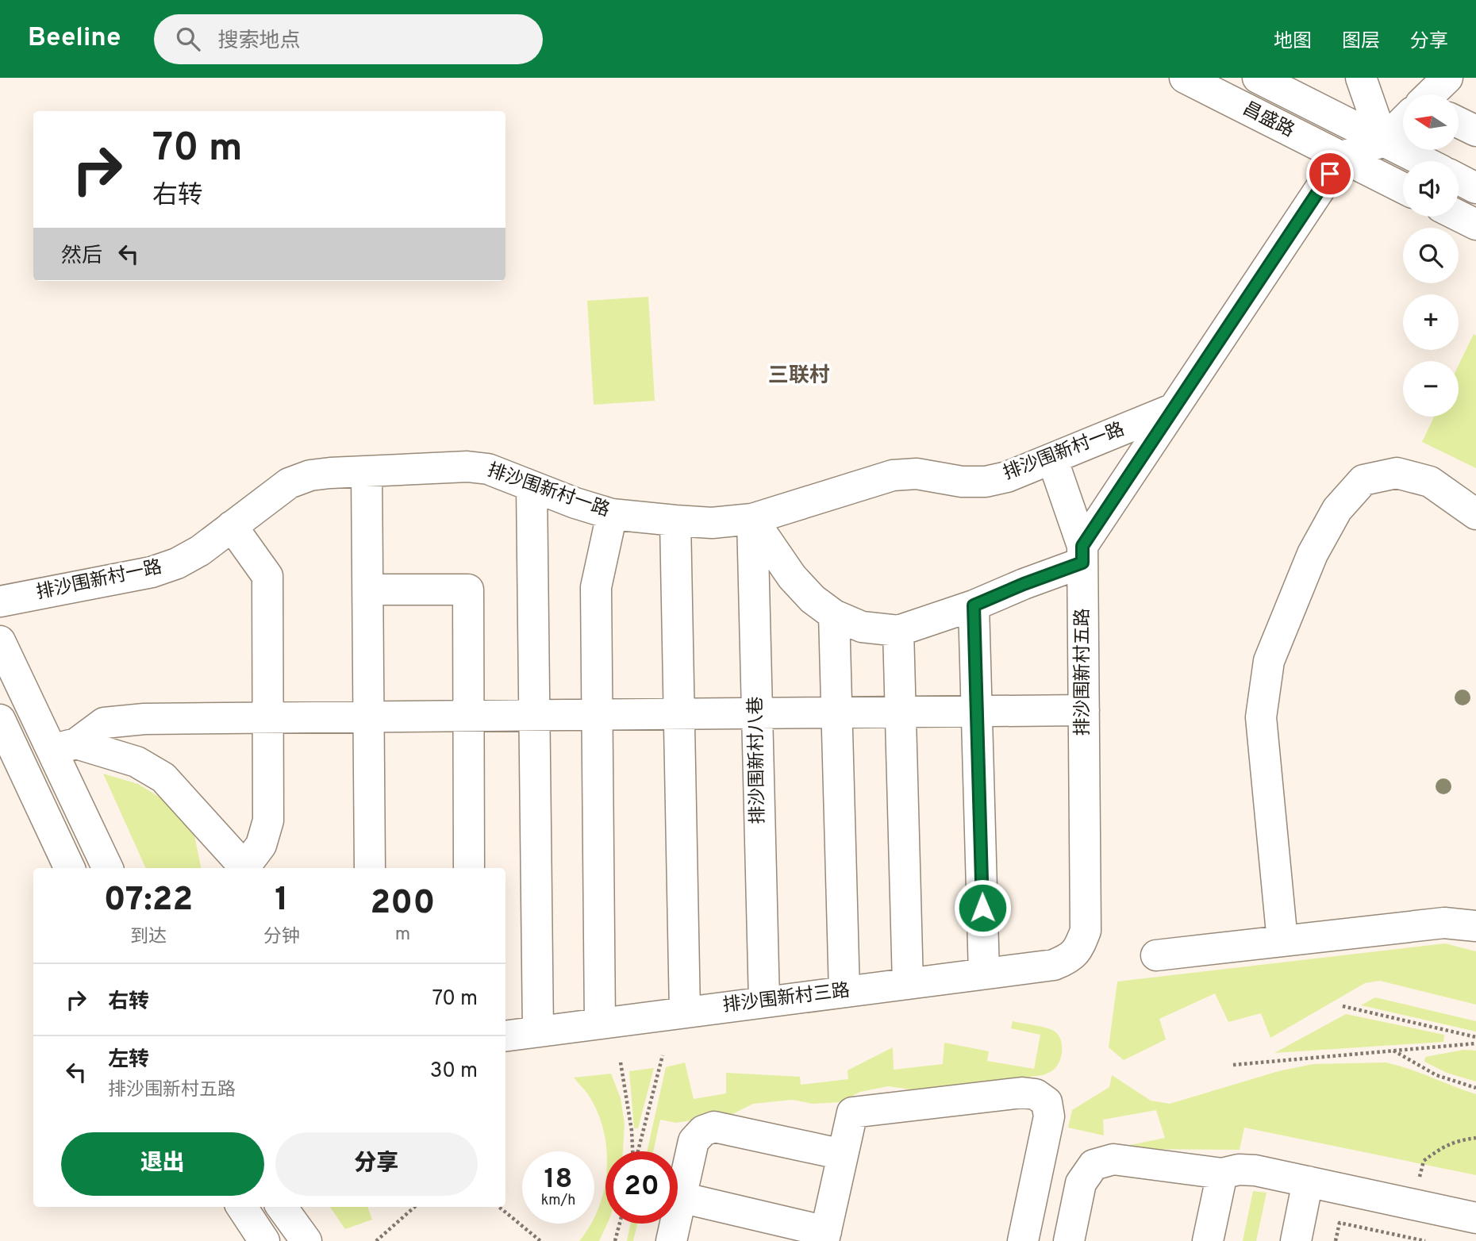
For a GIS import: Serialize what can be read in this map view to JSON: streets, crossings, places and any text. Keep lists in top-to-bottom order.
{
  "streets": {
    "street": [
      "昌盛路",
      "排沙围新村一路",
      "排沙围新村五路",
      "排沙围新村八巷",
      "排沙围新村三路"
    ]
  },
  "crossings": [
    ["排沙围新村一路", "排沙围新村五路"],
    ["排沙围新村一路", "排沙围新村八巷"],
    ["排沙围新村五路", "排沙围新村三路"],
    ["排沙围新村八巷", "排沙围新村三路"]
  ],
  "districts": ["三联村"],
  "north": "left",
  "page": {
    "header": "Beeline",
    "search": "搜索地点",
    "nav": ["地图", "图层", "分享"],
    "map_buttons": ["+", "−"],
    "turn": ["70 m", "右转"],
    "then": "然后",
    "eta": [
      "07:22",
      "到达",
      "1",
      "分钟",
      "200",
      "m"
    ],
    "list": [
      {
        "name": "右转",
        "value": "70 m"
      },
      {
        "name": "左转",
        "note": "排沙围新村五路",
        "value": "30 m"
      }
    ],
    "buttons": ["退出", "分享"],
    "speed": "18 km/h",
    "limit": "20"
  }
}
